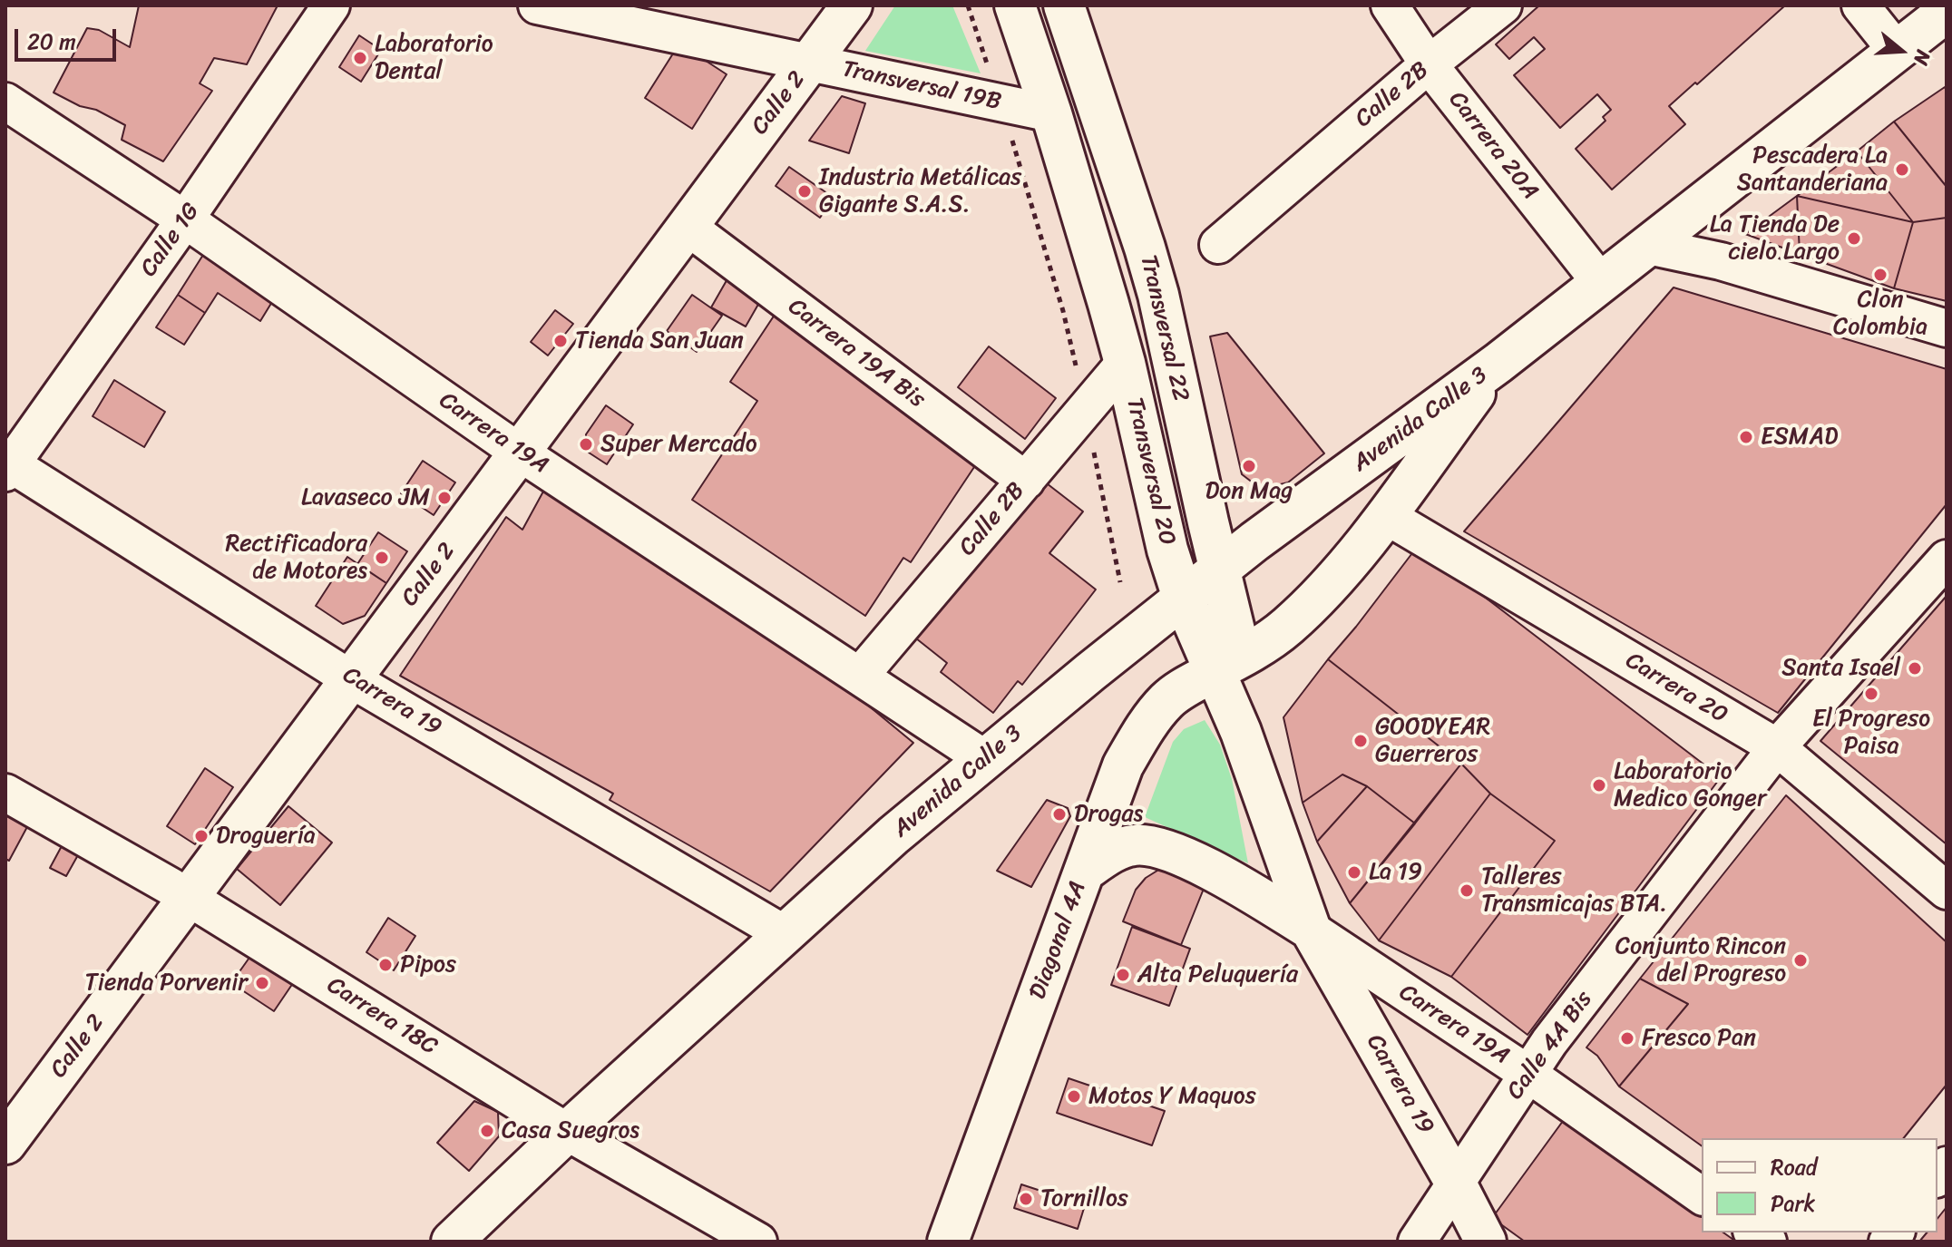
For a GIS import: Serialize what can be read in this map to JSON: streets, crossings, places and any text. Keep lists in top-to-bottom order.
{
  "streets": {
    "street": [
      "Transversal 19B",
      "Calle 2B",
      "Calle 2",
      "Carrera 20A",
      "Calle 1G",
      "Transversal 22",
      "Carrera 19A Bis",
      "Avenida Calle 3",
      "Carrera 19A",
      "Transversal 20",
      "Carrera 20",
      "Carrera 19",
      "Diagonal 4A",
      "Carrera 18C",
      "Calle 4A Bis"
    ]
  },
  "crossings": [
    ["Transversal 19B", "Calle 2"],
    ["Transversal 19B", "Transversal 20"],
    ["Calle 2B", "Carrera 20A"],
    ["Calle 2B", "Carrera 19A Bis"],
    ["Calle 2B", "Carrera 19A"],
    ["Calle 2B", "Transversal 20"],
    ["Calle 2", "Carrera 19A Bis"],
    ["Calle 2", "Carrera 19A"],
    ["Calle 2", "Carrera 19"],
    ["Calle 2", "Carrera 18C"],
    ["Carrera 20A", "Avenida Calle 3"],
    ["Calle 1G", "Carrera 19A"],
    ["Calle 1G", "Carrera 19"],
    ["Transversal 22", "Avenida Calle 3"],
    ["Transversal 22", "Transversal 20"],
    ["Transversal 22", "Diagonal 4A"],
    ["Avenida Calle 3", "Carrera 19A"],
    ["Avenida Calle 3", "Transversal 20"],
    ["Avenida Calle 3", "Carrera 20"],
    ["Avenida Calle 3", "Carrera 19"],
    ["Avenida Calle 3", "Diagonal 4A"],
    ["Avenida Calle 3", "Carrera 18C"],
    ["Carrera 19A", "Transversal 20"],
    ["Carrera 19A", "Carrera 19"],
    ["Carrera 19A", "Calle 4A Bis"],
    ["Transversal 20", "Carrera 19"],
    ["Transversal 20", "Diagonal 4A"],
    ["Carrera 20", "Calle 4A Bis"],
    ["Carrera 19", "Calle 4A Bis"]
  ],
  "places": [
    "Laboratorio Dental",
    "Pescadera La Santanderiana",
    "Industria Metálicas Gigante S.A.S.",
    "La Tienda De cielo Largo",
    "Clon Colombia",
    "Tienda San Juan",
    "ESMAD",
    "Super Mercado",
    "Don Mag",
    "Lavaseco JM",
    "Rectificadora de Motores",
    "Santa Isael",
    "El Progreso Paisa",
    "GOODYEAR Guerreros",
    "Laboratorio Medico Gonger",
    "Drogas",
    "Droguería",
    "La 19",
    "Talleres Transmicajas BTA.",
    "Conjunto Rincon del Progreso",
    "Pipos",
    "Alta Peluquería",
    "Tienda Porvenir",
    "Fresco Pan",
    "Motos Y Maquos",
    "Casa Suegros",
    "Tornillos"
  ],
  "legend": ["Road", "Park"],
  "scale_bar": "20 m",
  "north": "right"
}
